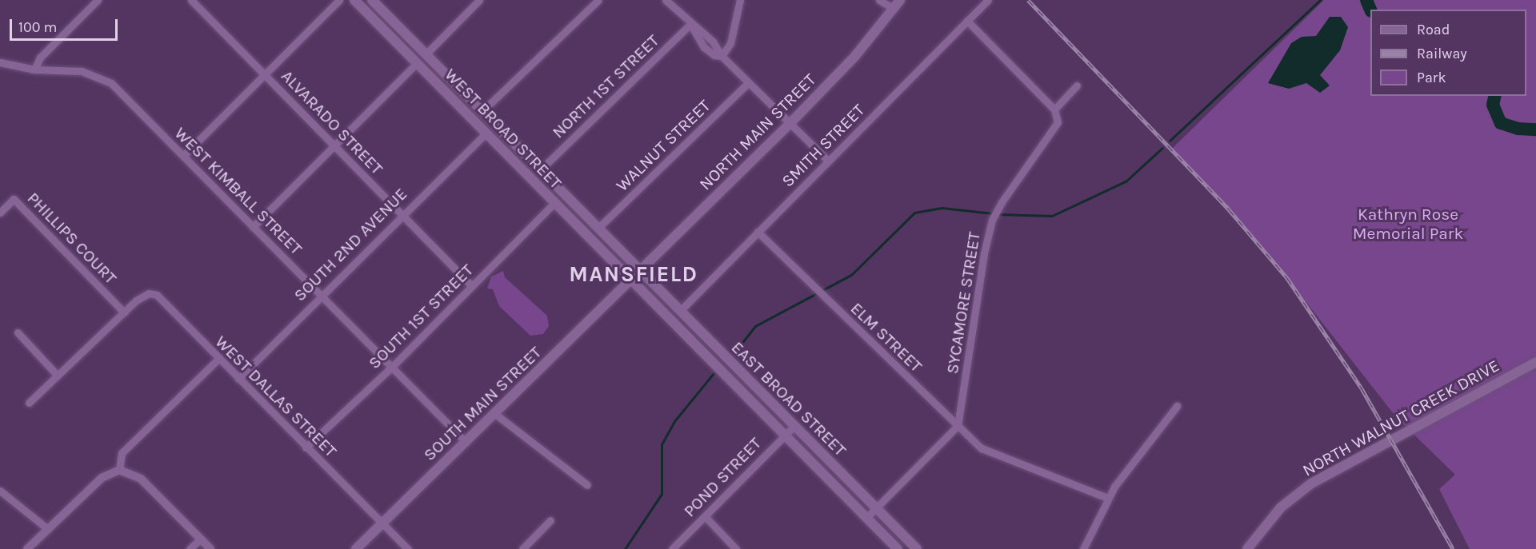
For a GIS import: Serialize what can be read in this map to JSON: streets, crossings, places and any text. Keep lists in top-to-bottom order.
{
  "streets": {
    "main road": [
      "WEST BROAD STREET",
      "NORTH MAIN STREET",
      "EAST BROAD STREET",
      "SOUTH MAIN STREET",
      "NORTH WALNUT CREEK DRIVE"
    ],
    "street": [
      "NORTH 1ST STREET",
      "ALVARADO STREET",
      "WALNUT STREET",
      "SMITH STREET",
      "WEST KIMBALL STREET",
      "PHILLIPS COURT",
      "SOUTH 2ND AVENUE",
      "SYCAMORE STREET",
      "SOUTH 1ST STREET",
      "ELM STREET",
      "WEST DALLAS STREET",
      "POND STREET"
    ]
  },
  "crossings": [
    ["NORTH 1ST STREET", "WEST BROAD STREET"],
    ["ALVARADO STREET", "SOUTH 2ND AVENUE"],
    ["ALVARADO STREET", "SOUTH 1ST STREET"],
    ["WEST BROAD STREET", "NORTH MAIN STREET"],
    ["WEST BROAD STREET", "WALNUT STREET"],
    ["WEST BROAD STREET", "SOUTH 2ND AVENUE"],
    ["WEST BROAD STREET", "SOUTH 1ST STREET"],
    ["WEST BROAD STREET", "EAST BROAD STREET"],
    ["WEST BROAD STREET", "SOUTH MAIN STREET"],
    ["NORTH MAIN STREET", "EAST BROAD STREET"],
    ["NORTH MAIN STREET", "SOUTH MAIN STREET"],
    ["SMITH STREET", "ELM STREET"],
    ["SMITH STREET", "EAST BROAD STREET"],
    ["WEST KIMBALL STREET", "SOUTH 2ND AVENUE"],
    ["WEST KIMBALL STREET", "SOUTH 1ST STREET"],
    ["WEST KIMBALL STREET", "SOUTH MAIN STREET"],
    ["PHILLIPS COURT", "WEST DALLAS STREET"],
    ["SOUTH 2ND AVENUE", "WEST DALLAS STREET"],
    ["SYCAMORE STREET", "ELM STREET"],
    ["SOUTH 1ST STREET", "WEST DALLAS STREET"],
    ["WEST DALLAS STREET", "SOUTH MAIN STREET"],
    ["EAST BROAD STREET", "SOUTH MAIN STREET"],
    ["EAST BROAD STREET", "POND STREET"]
  ],
  "districts": ["MANSFIELD"],
  "parks": ["Kathryn Rose Memorial Park"],
  "legend": ["Road", "Railway", "Park"],
  "scale_bar": "100 m"
}
